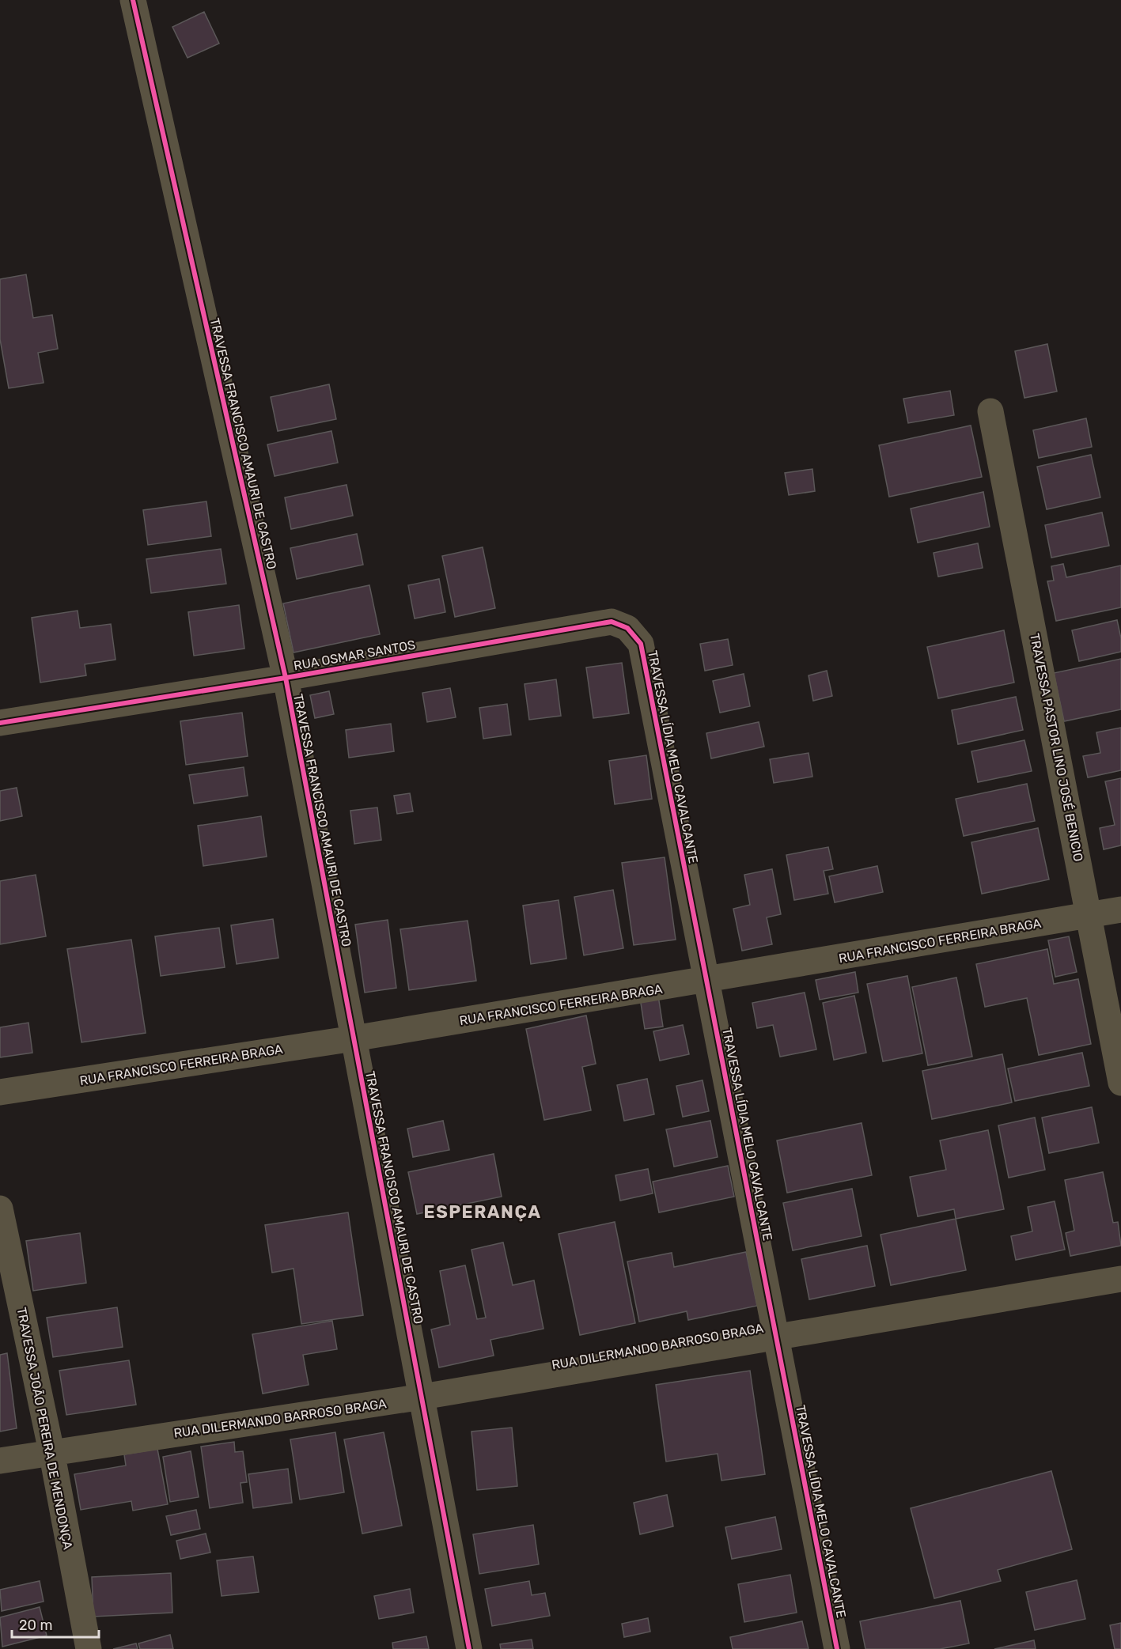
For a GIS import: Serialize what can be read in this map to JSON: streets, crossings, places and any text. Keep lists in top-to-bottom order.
{
  "streets": {
    "street": [
      "TRAVESSA FRANCISCO AMAURI DE CASTRO",
      "RUA OSMAR SANTOS",
      "TRAVESSA PASTOR LINO JOSÉ BENICIO",
      "TRAVESSA LÍDIA MELO CAVALCANTE",
      "RUA FRANCISCO FERREIRA BRAGA",
      "RUA DILERMANDO BARROSO BRAGA",
      "TRAVESSA JOÃO PEREIRA DE MENDONÇA"
    ]
  },
  "crossings": [
    ["TRAVESSA FRANCISCO AMAURI DE CASTRO", "RUA OSMAR SANTOS"],
    ["TRAVESSA FRANCISCO AMAURI DE CASTRO", "RUA FRANCISCO FERREIRA BRAGA"],
    ["TRAVESSA FRANCISCO AMAURI DE CASTRO", "RUA DILERMANDO BARROSO BRAGA"],
    ["RUA OSMAR SANTOS", "TRAVESSA LÍDIA MELO CAVALCANTE"],
    ["TRAVESSA PASTOR LINO JOSÉ BENICIO", "RUA FRANCISCO FERREIRA BRAGA"],
    ["TRAVESSA LÍDIA MELO CAVALCANTE", "RUA FRANCISCO FERREIRA BRAGA"],
    ["TRAVESSA LÍDIA MELO CAVALCANTE", "RUA DILERMANDO BARROSO BRAGA"],
    ["RUA DILERMANDO BARROSO BRAGA", "TRAVESSA JOÃO PEREIRA DE MENDONÇA"]
  ],
  "districts": ["ESPERANÇA"],
  "scale_bar": "20 m"
}
